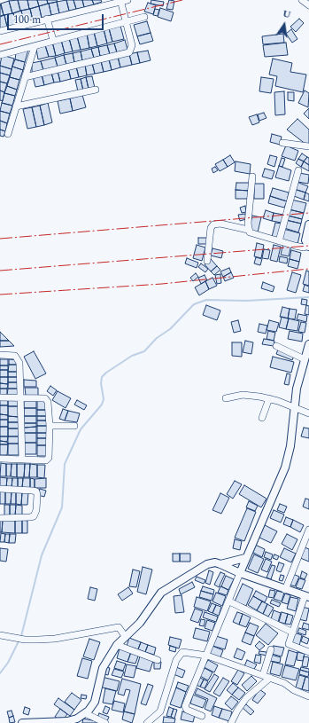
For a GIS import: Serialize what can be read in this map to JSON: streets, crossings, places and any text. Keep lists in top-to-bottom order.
{
  "scale_bar": "100 m",
  "north": "top"
}
